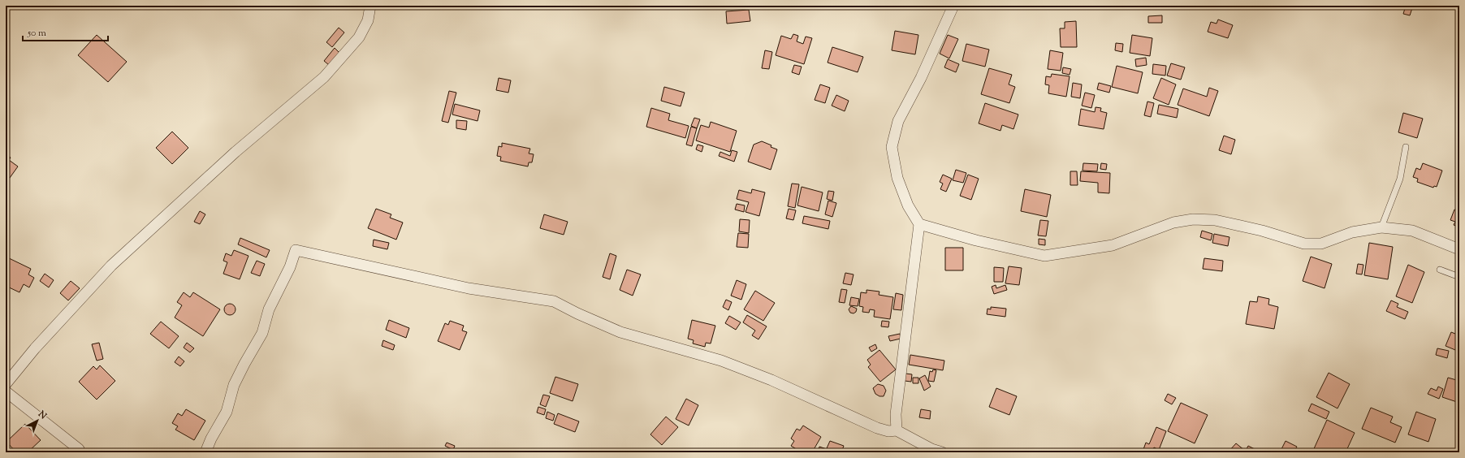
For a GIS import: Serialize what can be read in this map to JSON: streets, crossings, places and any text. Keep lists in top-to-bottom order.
{
  "scale_bar": "50 m",
  "north": "top right"
}
